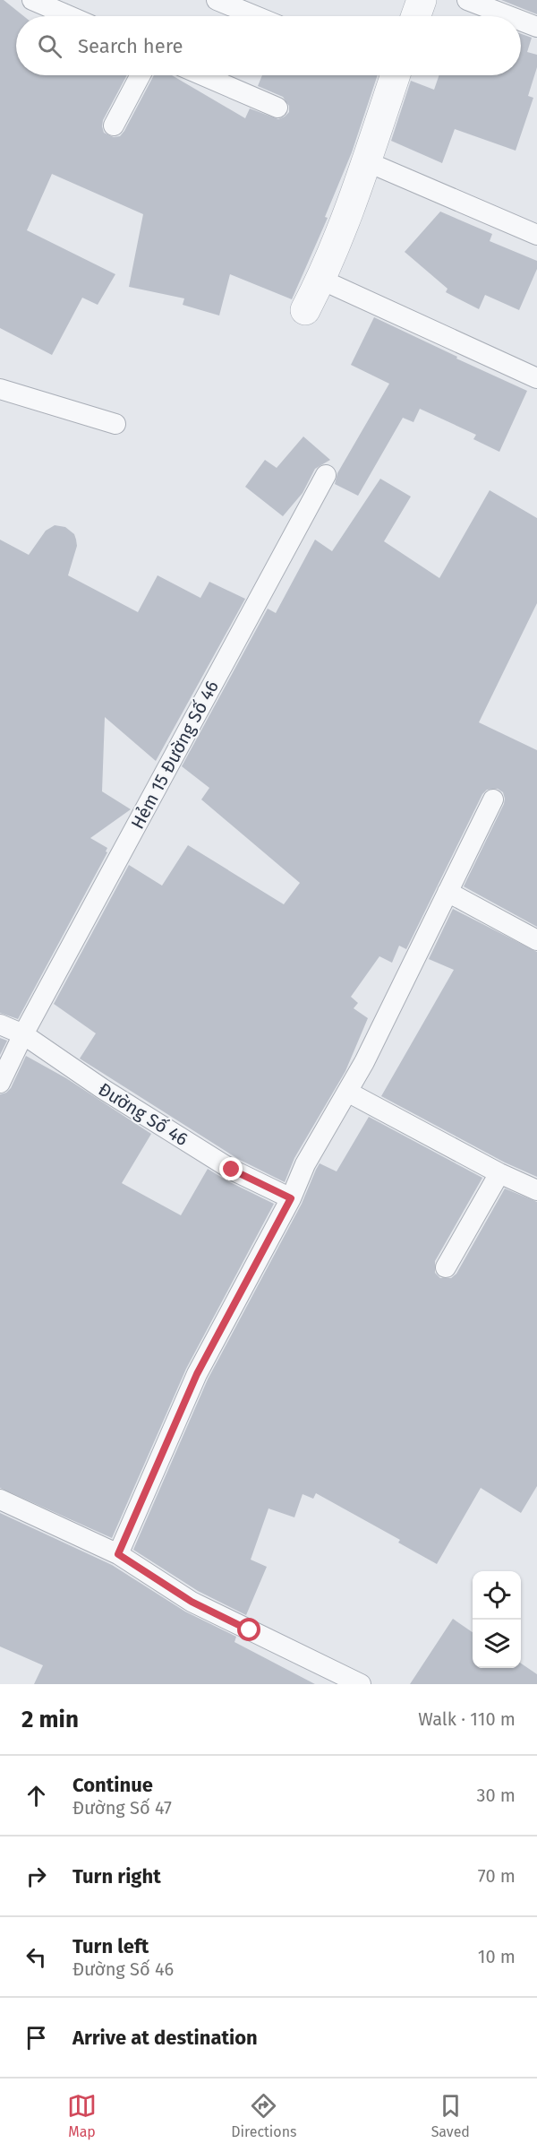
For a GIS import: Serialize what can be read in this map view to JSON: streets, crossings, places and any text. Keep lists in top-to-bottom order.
{
  "streets": {
    "lane": ["Hẻm 15 Đường Số 46", "Đường Số 46"]
  },
  "crossings": [
    ["Hẻm 15 Đường Số 46", "Đường Số 46"]
  ],
  "page": {
    "search": "Search here",
    "heading": ["2 min", "Walk · 110 m"],
    "list": [
      ["Continue", "Đường Số 47", "30 m"],
      ["Turn right", "70 m"],
      ["Turn left", "Đường Số 46", "10 m"],
      "Arrive at destination"
    ],
    "nav": ["Map", "Directions", "Saved"]
  }
}
